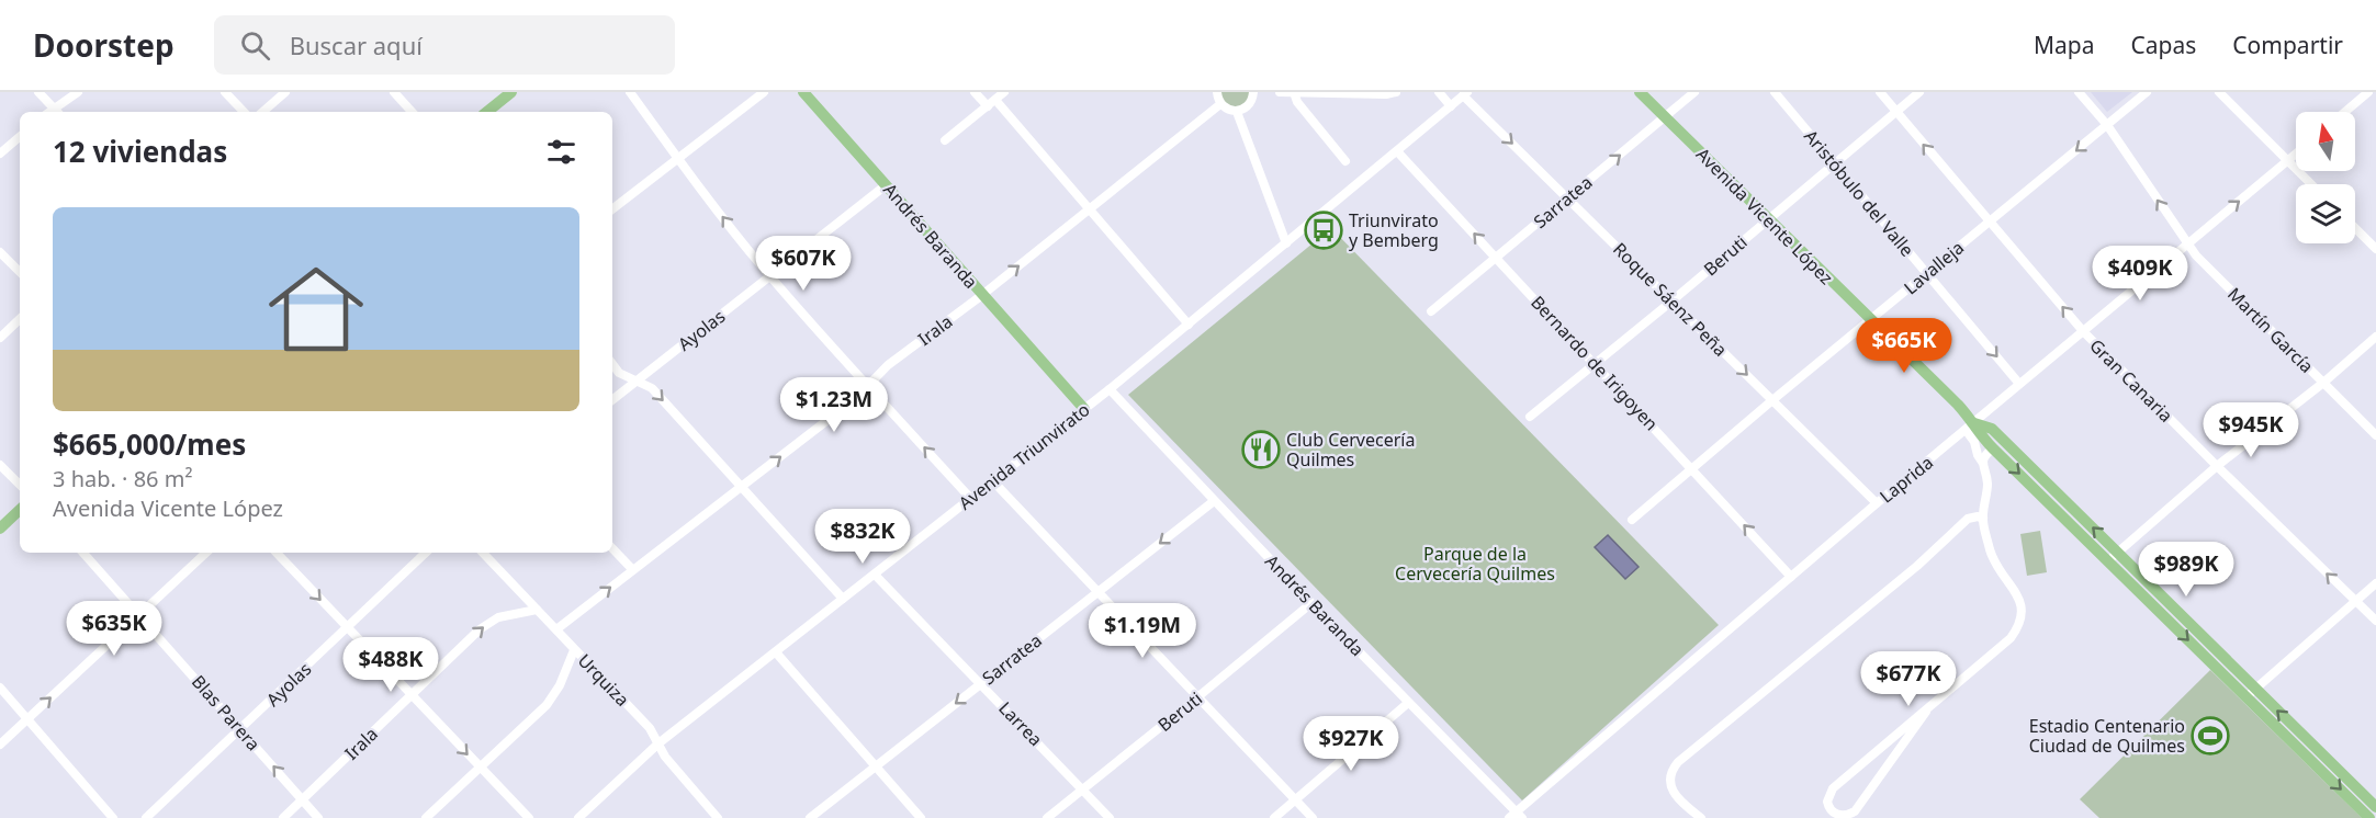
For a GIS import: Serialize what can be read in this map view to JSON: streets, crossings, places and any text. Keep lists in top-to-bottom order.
{
  "streets": {
    "main road": ["Avenida Vicente López", "Andrés Baranda"],
    "street": [
      "Aristóbulo del Valle",
      "Sarratea",
      "Beruti",
      "Lavalleja",
      "Roque Sáenz Peña",
      "Ayolas",
      "Irala",
      "Martín García",
      "Bernardo de Irigoyen",
      "Gran Canaria",
      "Avenida Triunvirato",
      "Laprida",
      "Urquiza",
      "Blas Parera",
      "Larrea"
    ]
  },
  "crossings": [
    ["Aristóbulo del Valle", "Beruti"],
    ["Aristóbulo del Valle", "Lavalleja"],
    ["Aristóbulo del Valle", "Laprida"],
    ["Sarratea", "Avenida Vicente López"],
    ["Sarratea", "Andrés Baranda"],
    ["Sarratea", "Roque Sáenz Peña"],
    ["Sarratea", "Bernardo de Irigoyen"],
    ["Sarratea", "Larrea"],
    ["Avenida Vicente López", "Beruti"],
    ["Avenida Vicente López", "Lavalleja"],
    ["Avenida Vicente López", "Laprida"],
    ["Andrés Baranda", "Beruti"],
    ["Andrés Baranda", "Ayolas"],
    ["Andrés Baranda", "Irala"],
    ["Andrés Baranda", "Avenida Triunvirato"],
    ["Andrés Baranda", "Laprida"],
    ["Beruti", "Roque Sáenz Peña"],
    ["Beruti", "Bernardo de Irigoyen"],
    ["Beruti", "Gran Canaria"],
    ["Beruti", "Larrea"],
    ["Lavalleja", "Roque Sáenz Peña"],
    ["Lavalleja", "Martín García"],
    ["Lavalleja", "Bernardo de Irigoyen"],
    ["Lavalleja", "Gran Canaria"],
    ["Roque Sáenz Peña", "Avenida Triunvirato"],
    ["Roque Sáenz Peña", "Laprida"],
    ["Ayolas", "Blas Parera"],
    ["Irala", "Urquiza"],
    ["Irala", "Blas Parera"],
    ["Martín García", "Laprida"],
    ["Bernardo de Irigoyen", "Avenida Triunvirato"],
    ["Bernardo de Irigoyen", "Laprida"],
    ["Gran Canaria", "Laprida"],
    ["Avenida Triunvirato", "Urquiza"],
    ["Avenida Triunvirato", "Larrea"]
  ],
  "one_way": [
    "Aristóbulo del Valle",
    "Roque Sáenz Peña",
    "Irala",
    "Bernardo de Irigoyen",
    "Gran Canaria"
  ],
  "parks": ["Parque de la Cervecería Quilmes"],
  "places": {
    "bus stop": ["Triunvirato y Bemberg"],
    "restaurant": ["Club Cervecería Quilmes"],
    "sports": ["Estadio Centenario Ciudad de Quilmes"]
  },
  "north": "top",
  "page": {
    "header": "Doorstep",
    "search": "Buscar aquí",
    "nav": ["Mapa", "Capas", "Compartir"],
    "heading": "12 viviendas",
    "list": [
      {
        "name": "$665,000/mes",
        "note": "3 hab. · 86 m² · Avenida Vicente López"
      }
    ],
    "price": [
      "$607K",
      "$409K",
      "$665K",
      "$1.23M",
      "$945K",
      "$832K",
      "$989K",
      "$635K",
      "$1.19M",
      "$488K",
      "$677K",
      "$927K"
    ]
  }
}
